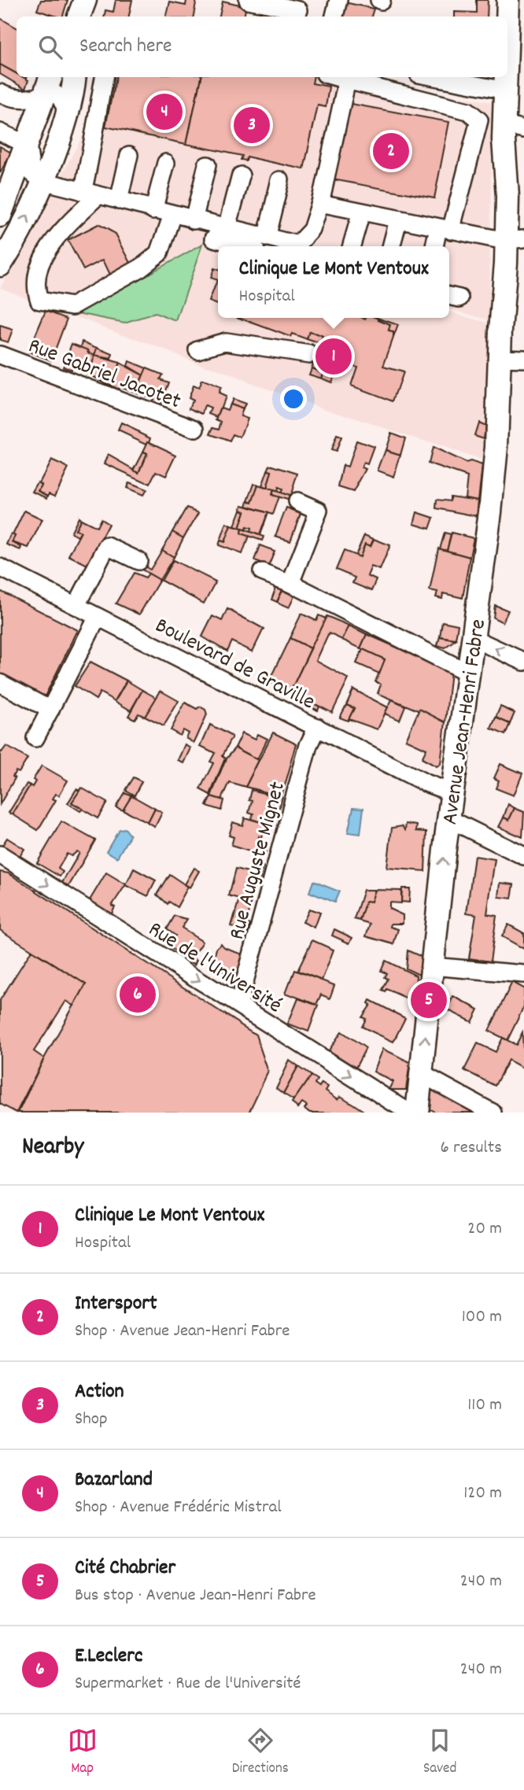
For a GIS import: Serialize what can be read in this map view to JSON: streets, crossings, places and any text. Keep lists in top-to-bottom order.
{
  "streets": {
    "main road": ["Avenue Jean-Henri Fabre"],
    "street": [
      "Rue Gabriel Jacotet",
      "Boulevard de Graville",
      "Rue Auguste Mignet",
      "Rue de l'Université"
    ]
  },
  "crossings": [
    ["Boulevard de Graville", "Avenue Jean-Henri Fabre"],
    ["Boulevard de Graville", "Rue Auguste Mignet"],
    ["Rue Auguste Mignet", "Rue de l'Université"]
  ],
  "one_way": ["Rue de l'Université"],
  "page": {
    "search": "Search here",
    "pins": [
      "4",
      "3",
      "2",
      "1",
      "6",
      "5"
    ],
    "popup": ["Clinique Le Mont Ventoux", "Hospital"],
    "heading": ["Nearby", "6 results"],
    "list": [
      {
        "mark": "1",
        "name": "Clinique Le Mont Ventoux",
        "note": "Hospital",
        "value": "20 m"
      },
      {
        "mark": "2",
        "name": "Intersport",
        "note": "Shop · Avenue Jean-Henri Fabre",
        "value": "100 m"
      },
      {
        "mark": "3",
        "name": "Action",
        "note": "Shop",
        "value": "110 m"
      },
      {
        "mark": "4",
        "name": "Bazarland",
        "note": "Shop · Avenue Frédéric Mistral",
        "value": "120 m"
      },
      {
        "mark": "5",
        "name": "Cité Chabrier",
        "note": "Bus stop · Avenue Jean-Henri Fabre",
        "value": "240 m"
      },
      {
        "mark": "6",
        "name": "E.Leclerc",
        "note": "Supermarket · Rue de l'Université",
        "value": "240 m"
      }
    ],
    "nav": ["Map", "Directions", "Saved"]
  }
}
